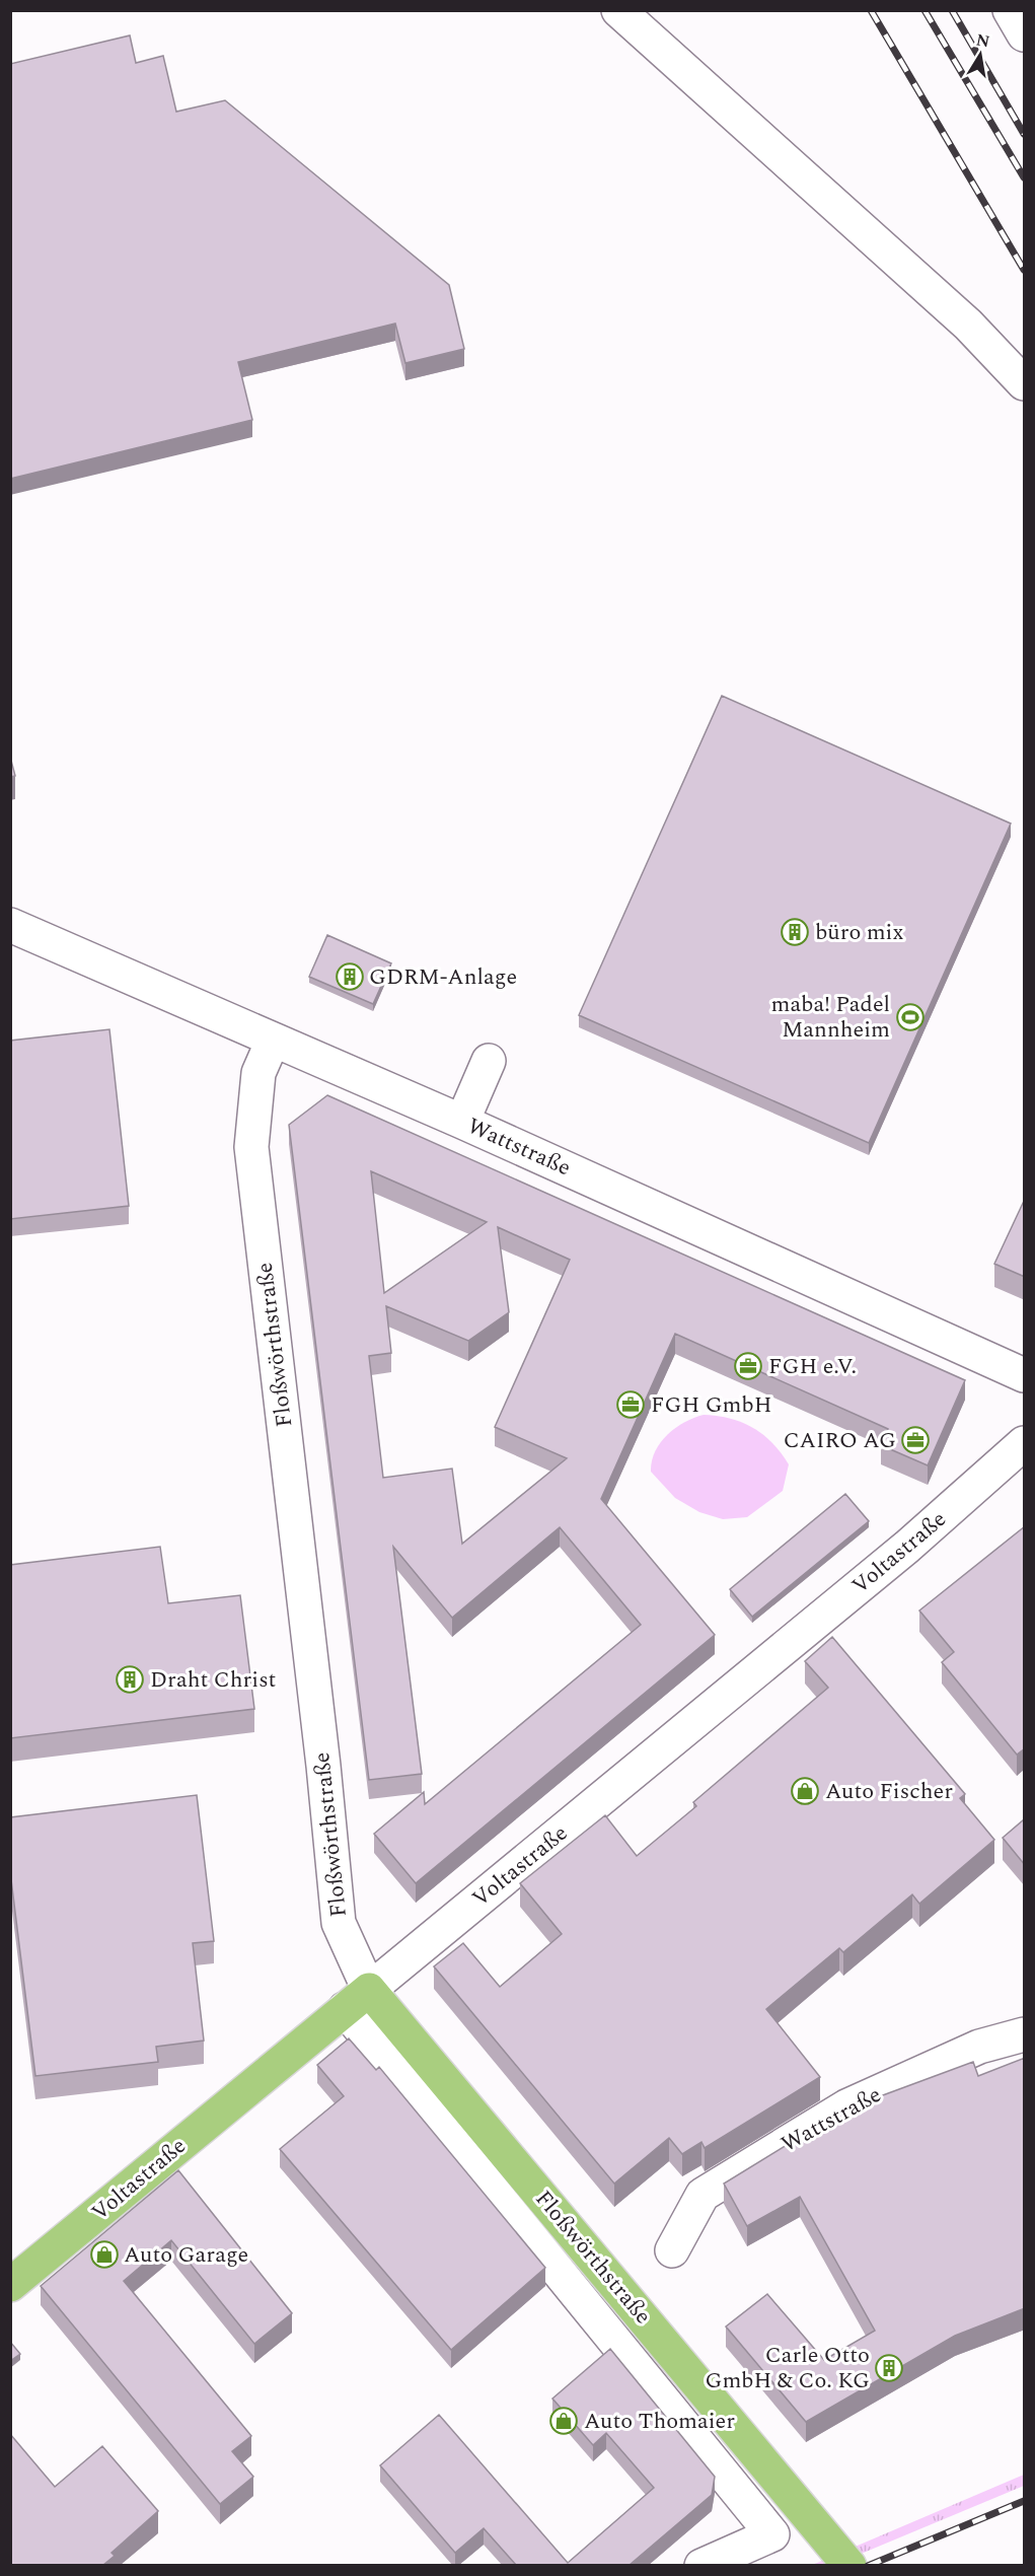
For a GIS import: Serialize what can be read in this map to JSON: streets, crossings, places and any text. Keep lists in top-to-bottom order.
{
  "streets": {
    "main road": ["Floßwörthstraße", "Voltastraße"],
    "street": ["Wattstraße"]
  },
  "crossings": [
    ["Wattstraße", "Floßwörthstraße"],
    ["Floßwörthstraße", "Voltastraße"]
  ],
  "places": {
    "building": [
      "büro mix",
      "GDRM-Anlage",
      "Draht Christ",
      "Carle Otto GmbH & Co. KG"
    ],
    "sports": ["maba! Padel Mannheim"],
    "office": ["FGH e.V.", "FGH GmbH", "CAIRO AG"],
    "shop": ["Auto Fischer", "Auto Garage", "Auto Thomaier"]
  },
  "north": "top"
}
